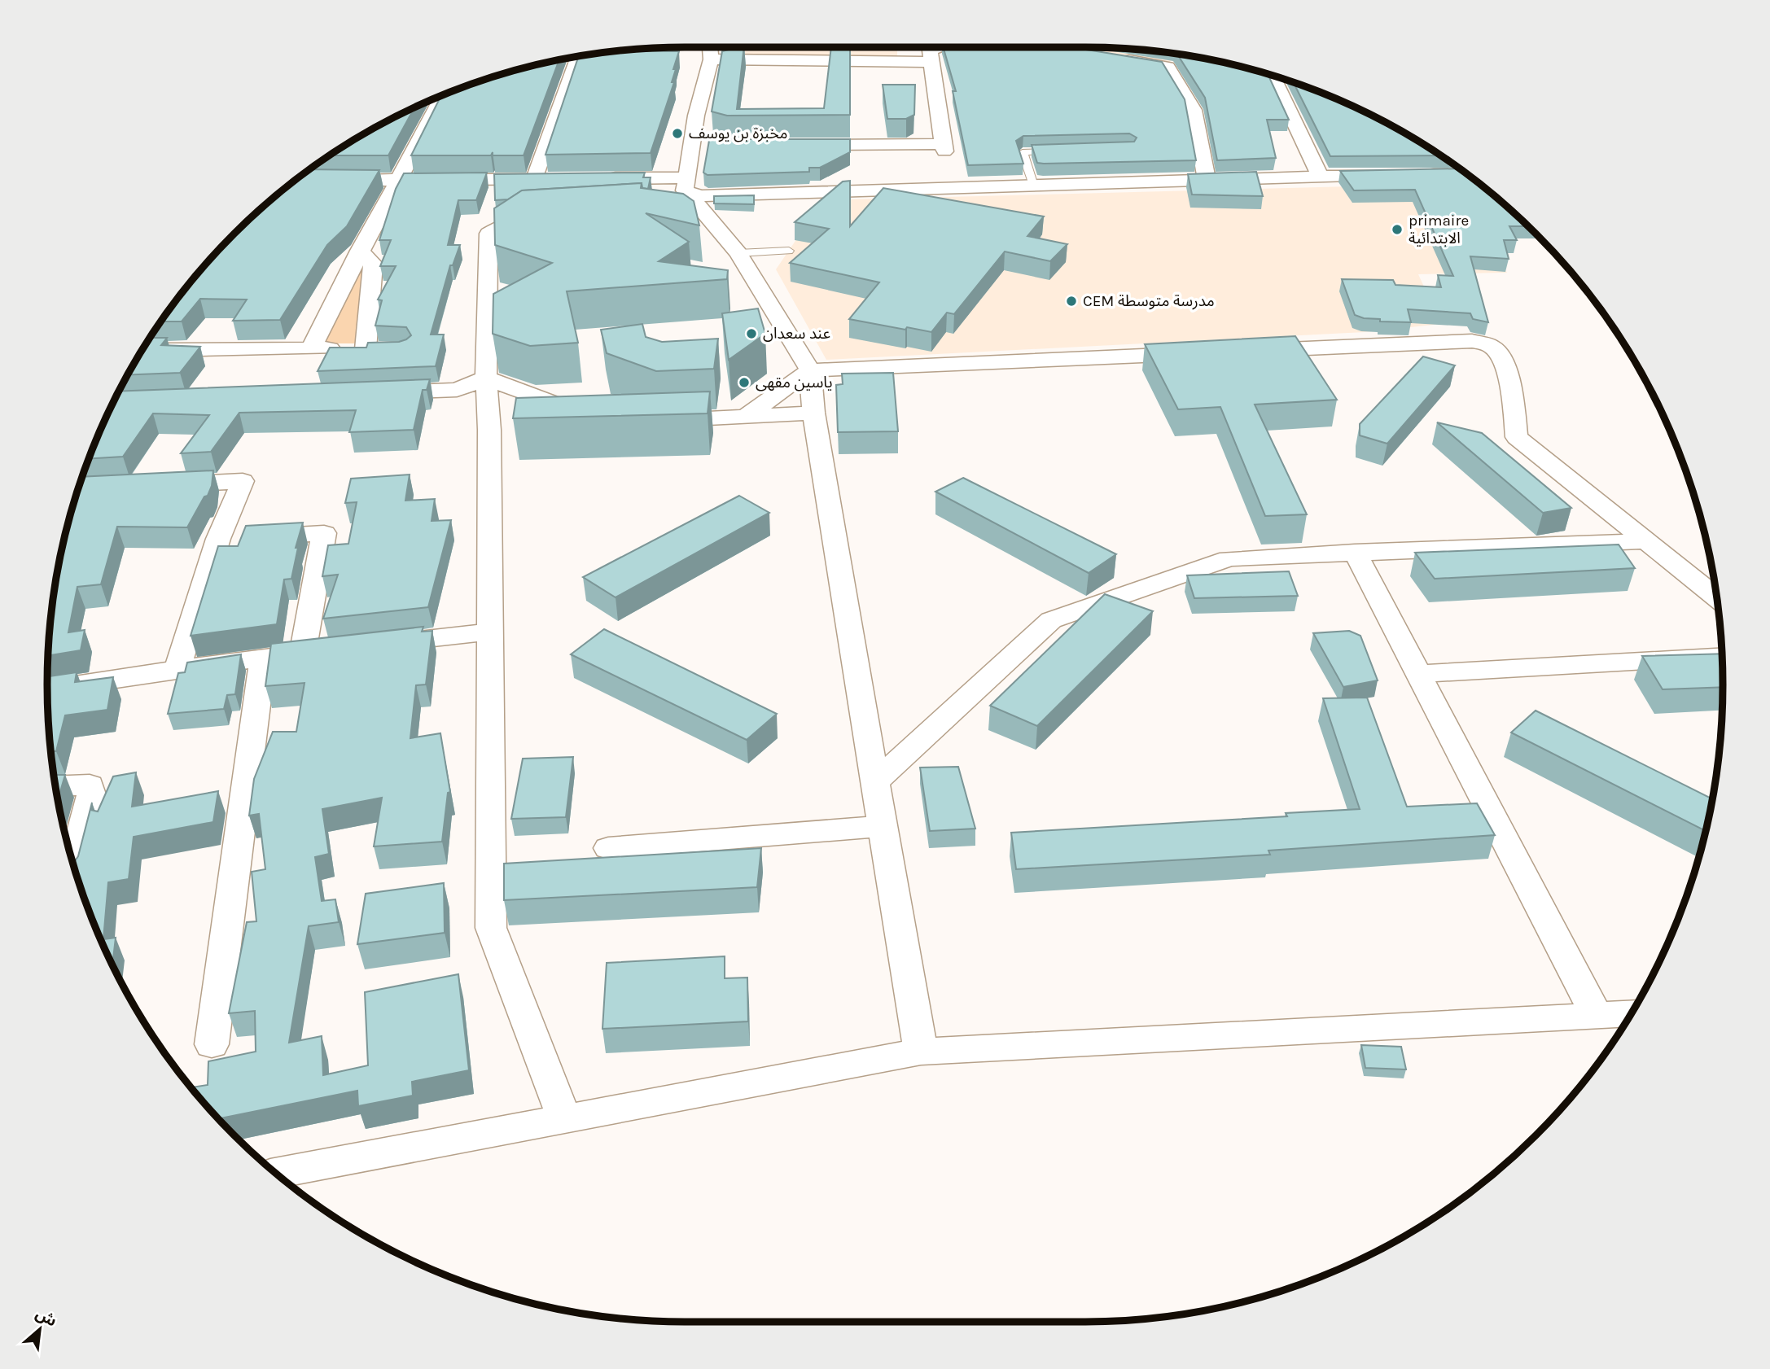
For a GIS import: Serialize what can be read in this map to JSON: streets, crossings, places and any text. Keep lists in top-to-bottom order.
{
  "places": [
    "مخبزة بن یوسف",
    "primaire الابتدائية",
    "CEM مدرسة متوسطة",
    "عند سعدان",
    "ياسين مقهى"
  ],
  "north": "top right"
}
